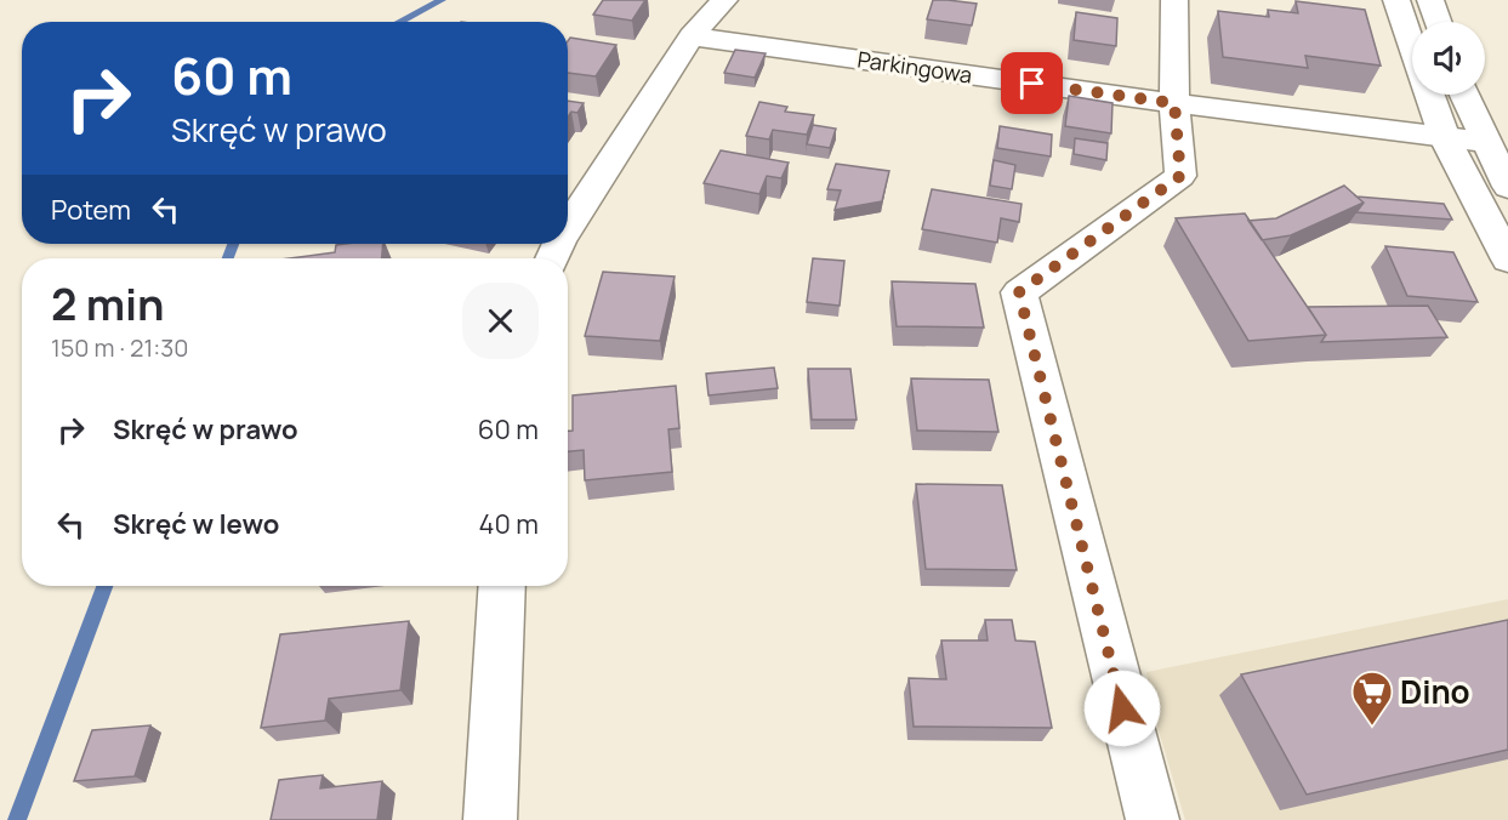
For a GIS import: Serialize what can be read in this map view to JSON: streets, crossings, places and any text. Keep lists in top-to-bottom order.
{
  "streets": {
    "street": ["Parkingowa"]
  },
  "places": {
    "supermarket": ["Dino"]
  },
  "page": {
    "turn": ["60 m", "Skręć w prawo"],
    "then": "Potem",
    "heading": ["2 min", "150 m · 21:30"],
    "list": [
      {
        "name": "Skręć w prawo",
        "value": "60 m"
      },
      {
        "name": "Skręć w lewo",
        "value": "40 m"
      }
    ]
  }
}
